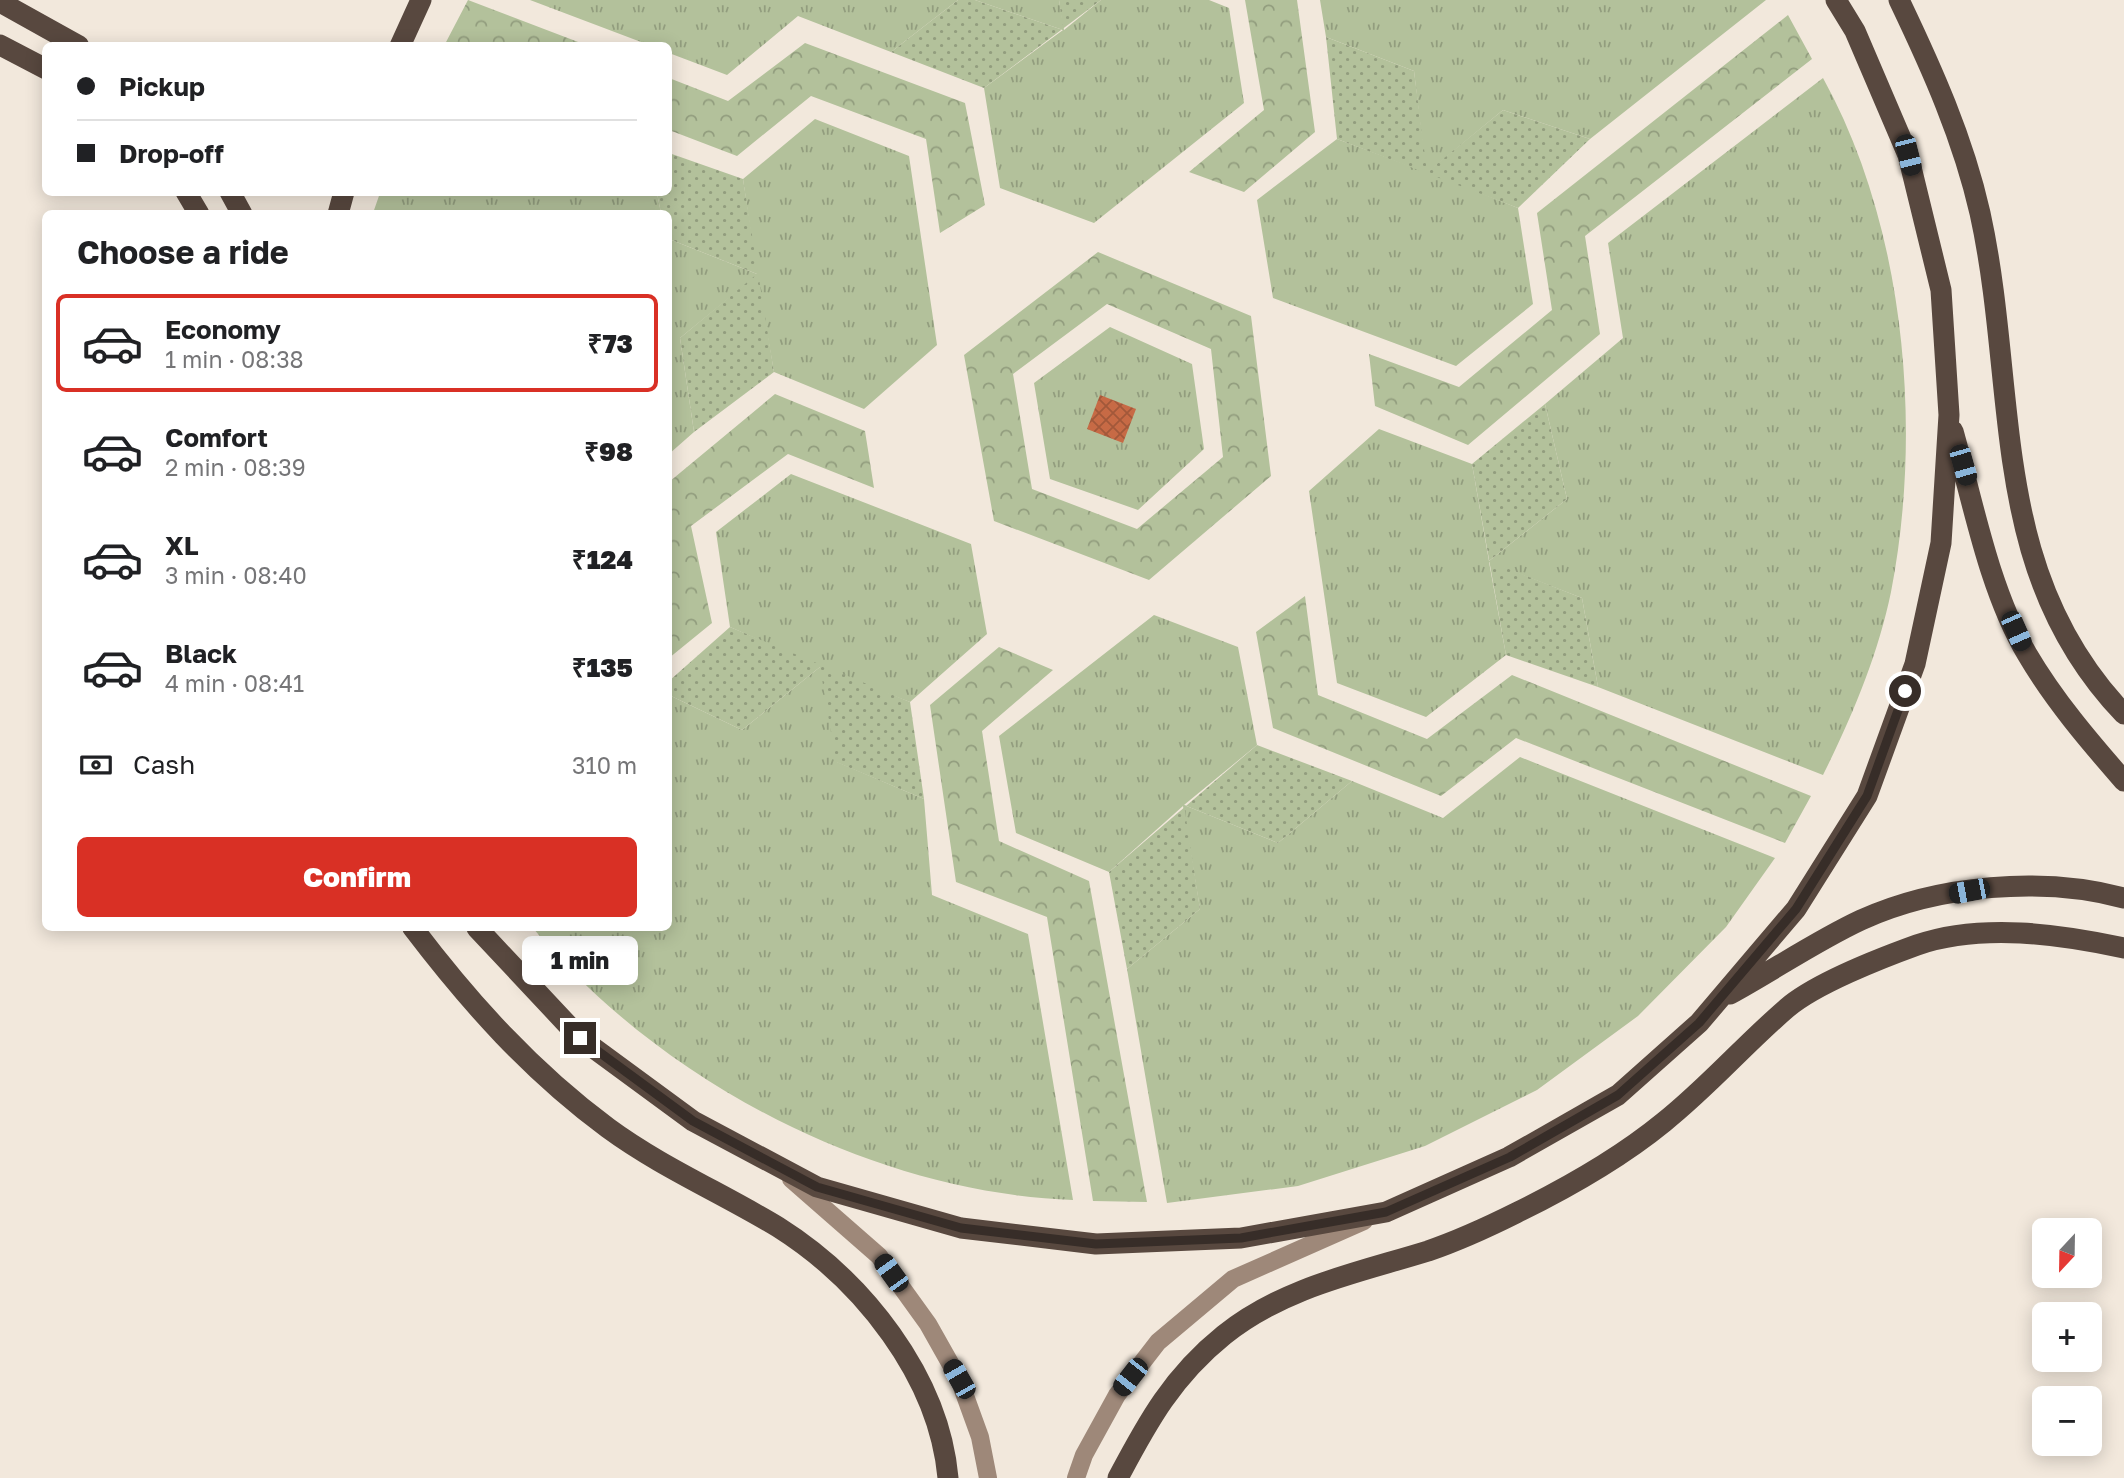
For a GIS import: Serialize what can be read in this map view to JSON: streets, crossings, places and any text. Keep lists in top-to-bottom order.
{
  "north": "bottom",
  "page": {
    "banner": ["Pickup", "Drop-off"],
    "heading": "Choose a ride",
    "list": [
      {
        "name": "Economy",
        "note": "1 min · 08:38",
        "value": "₹73"
      },
      {
        "name": "Comfort",
        "note": "2 min · 08:39",
        "value": "₹98"
      },
      {
        "name": "XL",
        "note": "3 min · 08:40",
        "value": "₹124"
      },
      {
        "name": "Black",
        "note": "4 min · 08:41",
        "value": "₹135"
      }
    ],
    "pay": ["Cash", "310 m"],
    "buttons": "Confirm",
    "bubble": "1 min",
    "map_buttons": ["+", "−"]
  }
}
